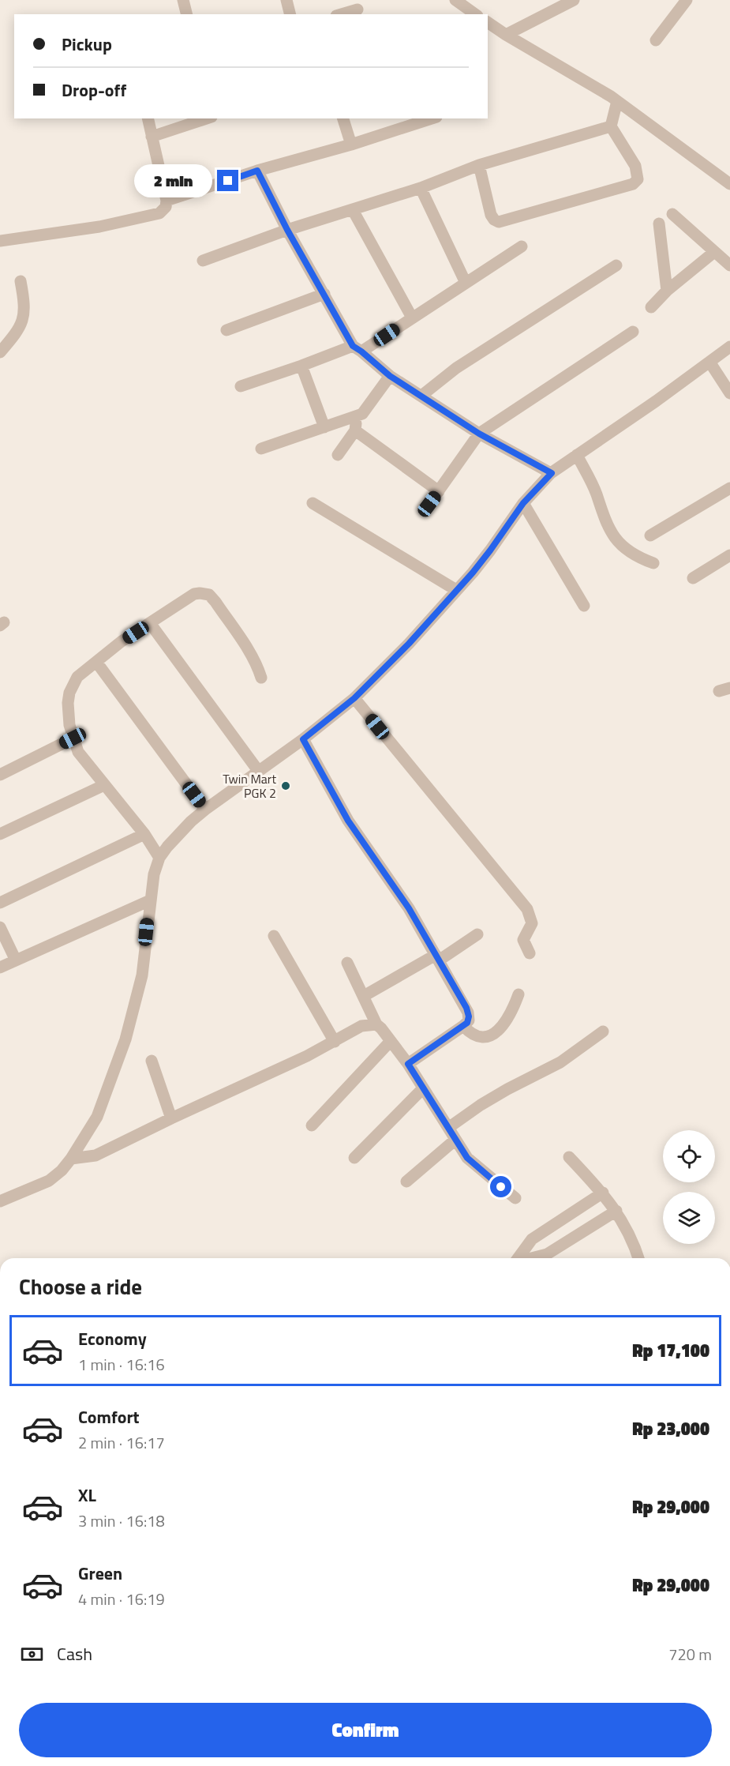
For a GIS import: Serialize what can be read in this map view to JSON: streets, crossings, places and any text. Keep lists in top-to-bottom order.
{
  "places": ["Twin Mart PGK 2"],
  "page": {
    "banner": ["Pickup", "Drop-off"],
    "bubble": "2 min",
    "heading": "Choose a ride",
    "list": [
      {
        "name": "Economy",
        "note": "1 min · 16:16",
        "value": "Rp 17,100"
      },
      {
        "name": "Comfort",
        "note": "2 min · 16:17",
        "value": "Rp 23,000"
      },
      {
        "name": "XL",
        "note": "3 min · 16:18",
        "value": "Rp 29,000"
      },
      {
        "name": "Green",
        "note": "4 min · 16:19",
        "value": "Rp 29,000"
      }
    ],
    "pay": ["Cash", "720 m"],
    "buttons": "Confirm"
  }
}
